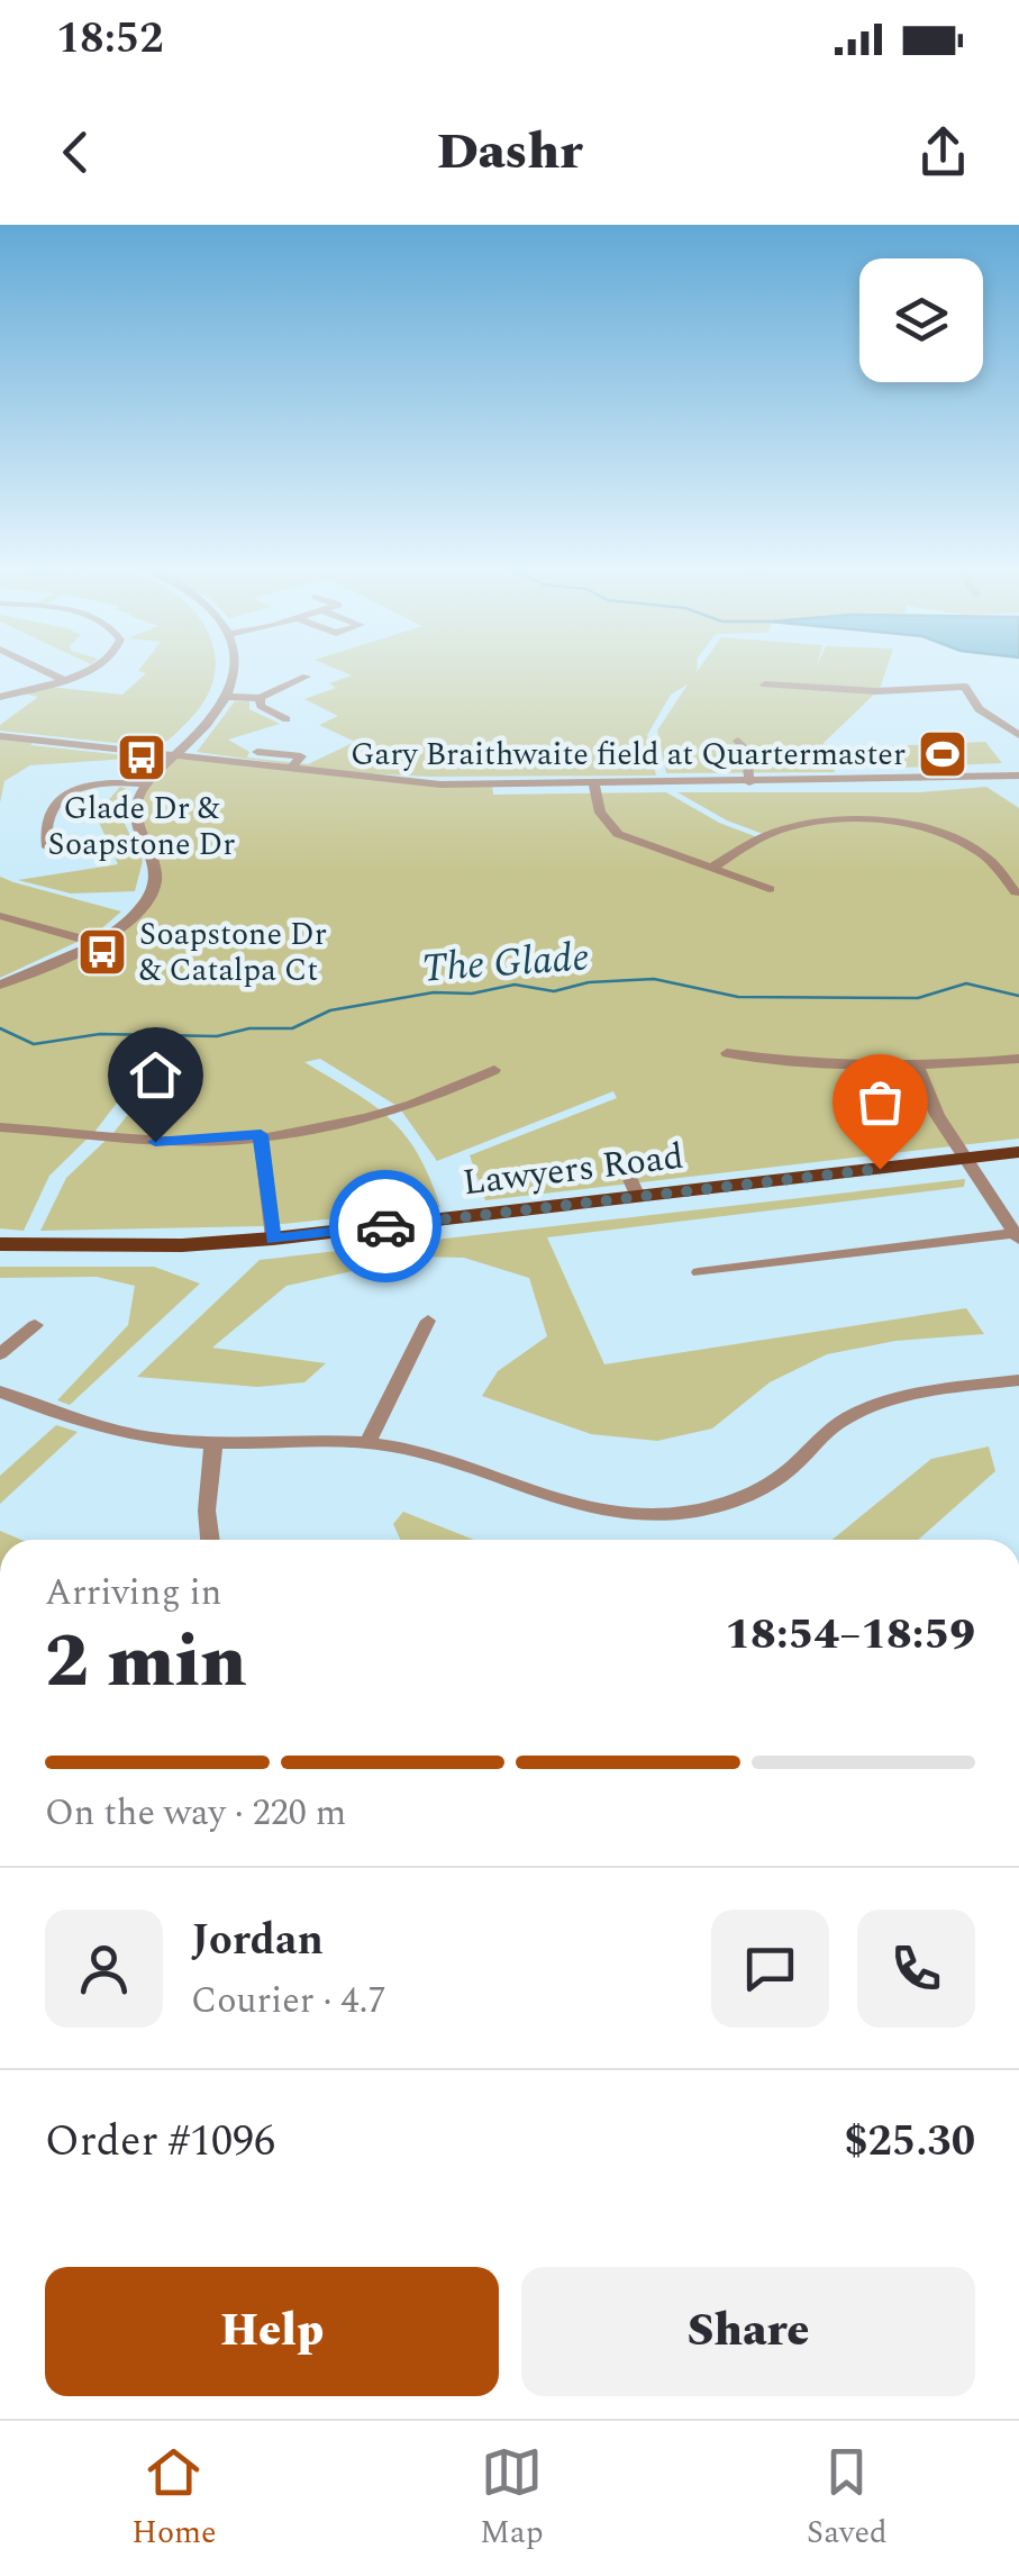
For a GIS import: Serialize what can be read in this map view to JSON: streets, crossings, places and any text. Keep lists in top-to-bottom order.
{
  "streets": {
    "main road": ["Lawyers Road"]
  },
  "water": ["The Glade"],
  "places": {
    "sports": ["Gary Braithwaite field at Quartermaster"],
    "bus stop": ["Glade Dr & Soapstone Dr", "Soapstone Dr & Catalpa Ct"]
  },
  "page": {
    "status": "18:52",
    "header": "Dashr",
    "heading": ["2 min", "Arriving in", "18:54–18:59"],
    "panel": [
      "Jordan",
      "Courier · 4.7",
      "Order #1096",
      "$25.30"
    ],
    "bar": "On the way · 220 m",
    "buttons": ["Help", "Share"],
    "tabs": ["Home", "Map", "Saved"]
  }
}
